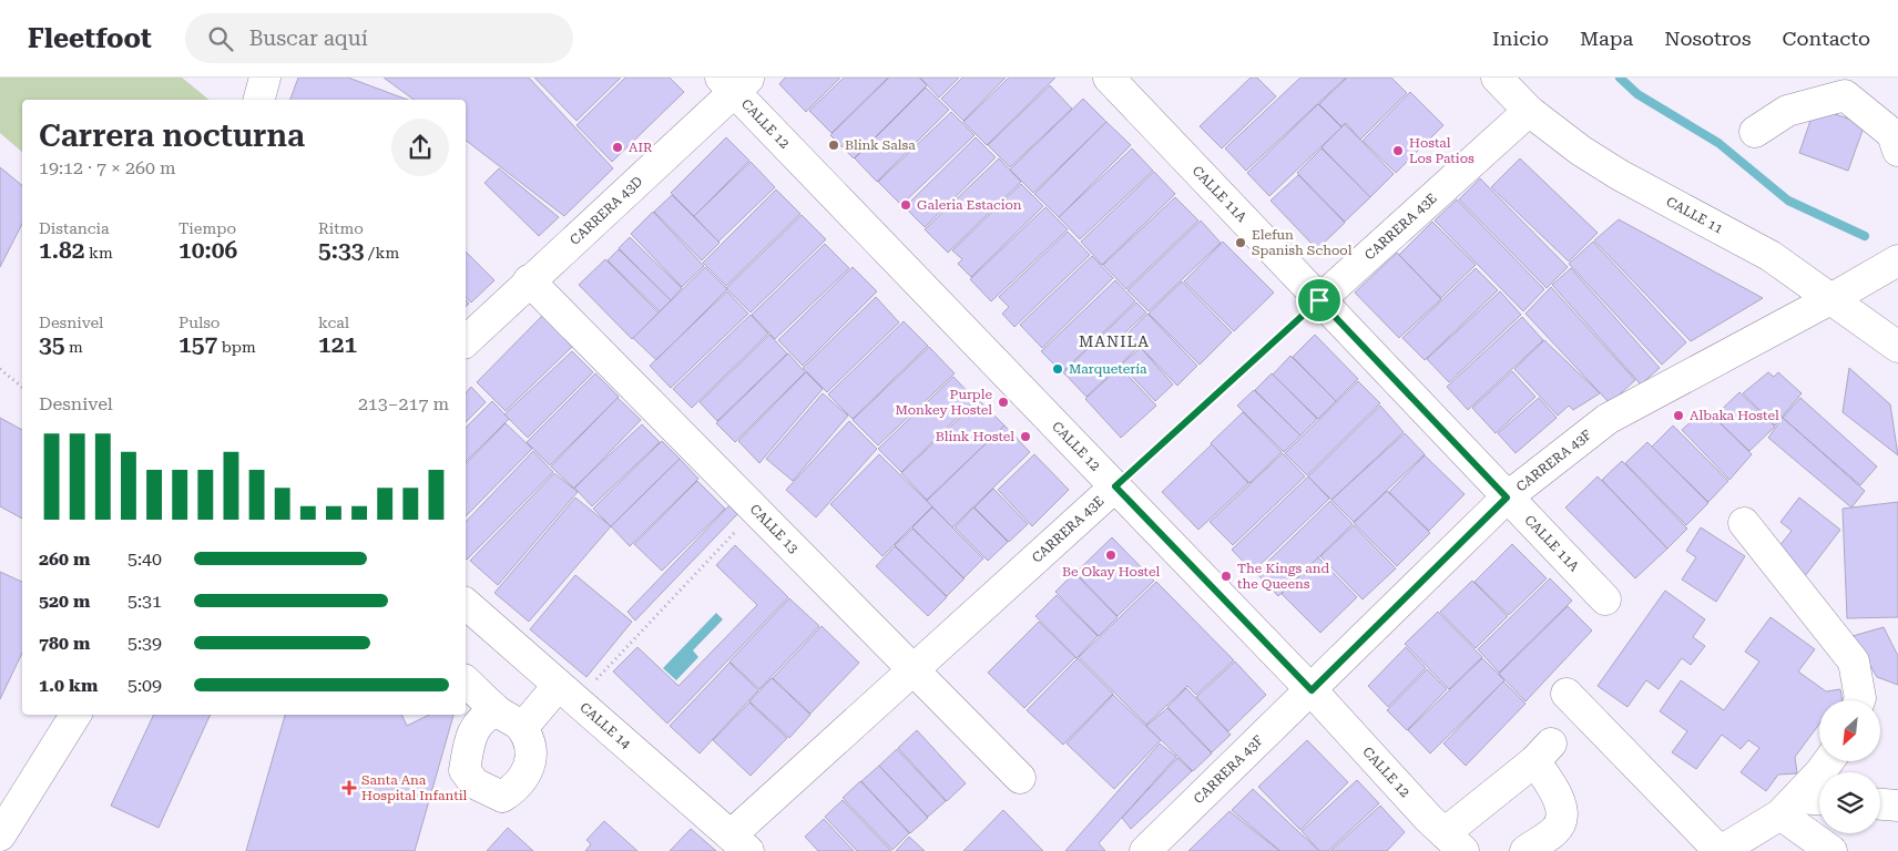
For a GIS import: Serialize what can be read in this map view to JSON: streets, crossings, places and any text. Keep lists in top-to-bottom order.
{
  "streets": {
    "street": [
      "CALLE 12",
      "CALLE 11A",
      "CARRERA 43D",
      "CALLE 11",
      "CARRERA 43E",
      "CARRERA 43F",
      "CALLE 13",
      "CALLE 14"
    ]
  },
  "crossings": [
    ["CALLE 12", "CARRERA 43D"],
    ["CALLE 12", "CARRERA 43E"],
    ["CALLE 12", "CARRERA 43F"],
    ["CALLE 11A", "CARRERA 43E"],
    ["CALLE 11A", "CARRERA 43F"],
    ["CARRERA 43D", "CALLE 13"],
    ["CALLE 11", "CARRERA 43E"],
    ["CALLE 11", "CARRERA 43F"],
    ["CARRERA 43E", "CALLE 13"],
    ["CARRERA 43E", "CALLE 14"]
  ],
  "districts": ["MANILA"],
  "places": {
    "other": [
      "Blink Salsa",
      "AIR",
      "Hostal Los Patios",
      "Galeria Estacion",
      "Elefun Spanish School",
      "Marquetería",
      "Purple Monkey Hostel",
      "Albaka Hostel",
      "Blink Hostel",
      "Be Okay Hostel",
      "The Kings and the Queens"
    ],
    "health": ["Santa Ana Hospital Infantil"]
  },
  "north": "bottom left",
  "page": {
    "header": "Fleetfoot",
    "search": "Buscar aquí",
    "nav": [
      "Inicio",
      "Mapa",
      "Nosotros",
      "Contacto"
    ],
    "heading": ["Carrera nocturna", "19:12 · 7 × 260 m"],
    "stats": [
      ["Distancia", "1.82 km"],
      ["Tiempo", "10:06"],
      ["Ritmo", "5:33 /km"],
      ["Desnivel", "35 m"],
      ["Pulso", "157 bpm"],
      ["kcal", "121"]
    ],
    "chart": ["Desnivel", "213–217 m"],
    "list": [
      {
        "name": "260 m",
        "note": "5:40"
      },
      {
        "name": "520 m",
        "note": "5:31"
      },
      {
        "name": "780 m",
        "note": "5:39"
      },
      {
        "name": "1.0 km",
        "note": "5:09"
      }
    ]
  }
}
